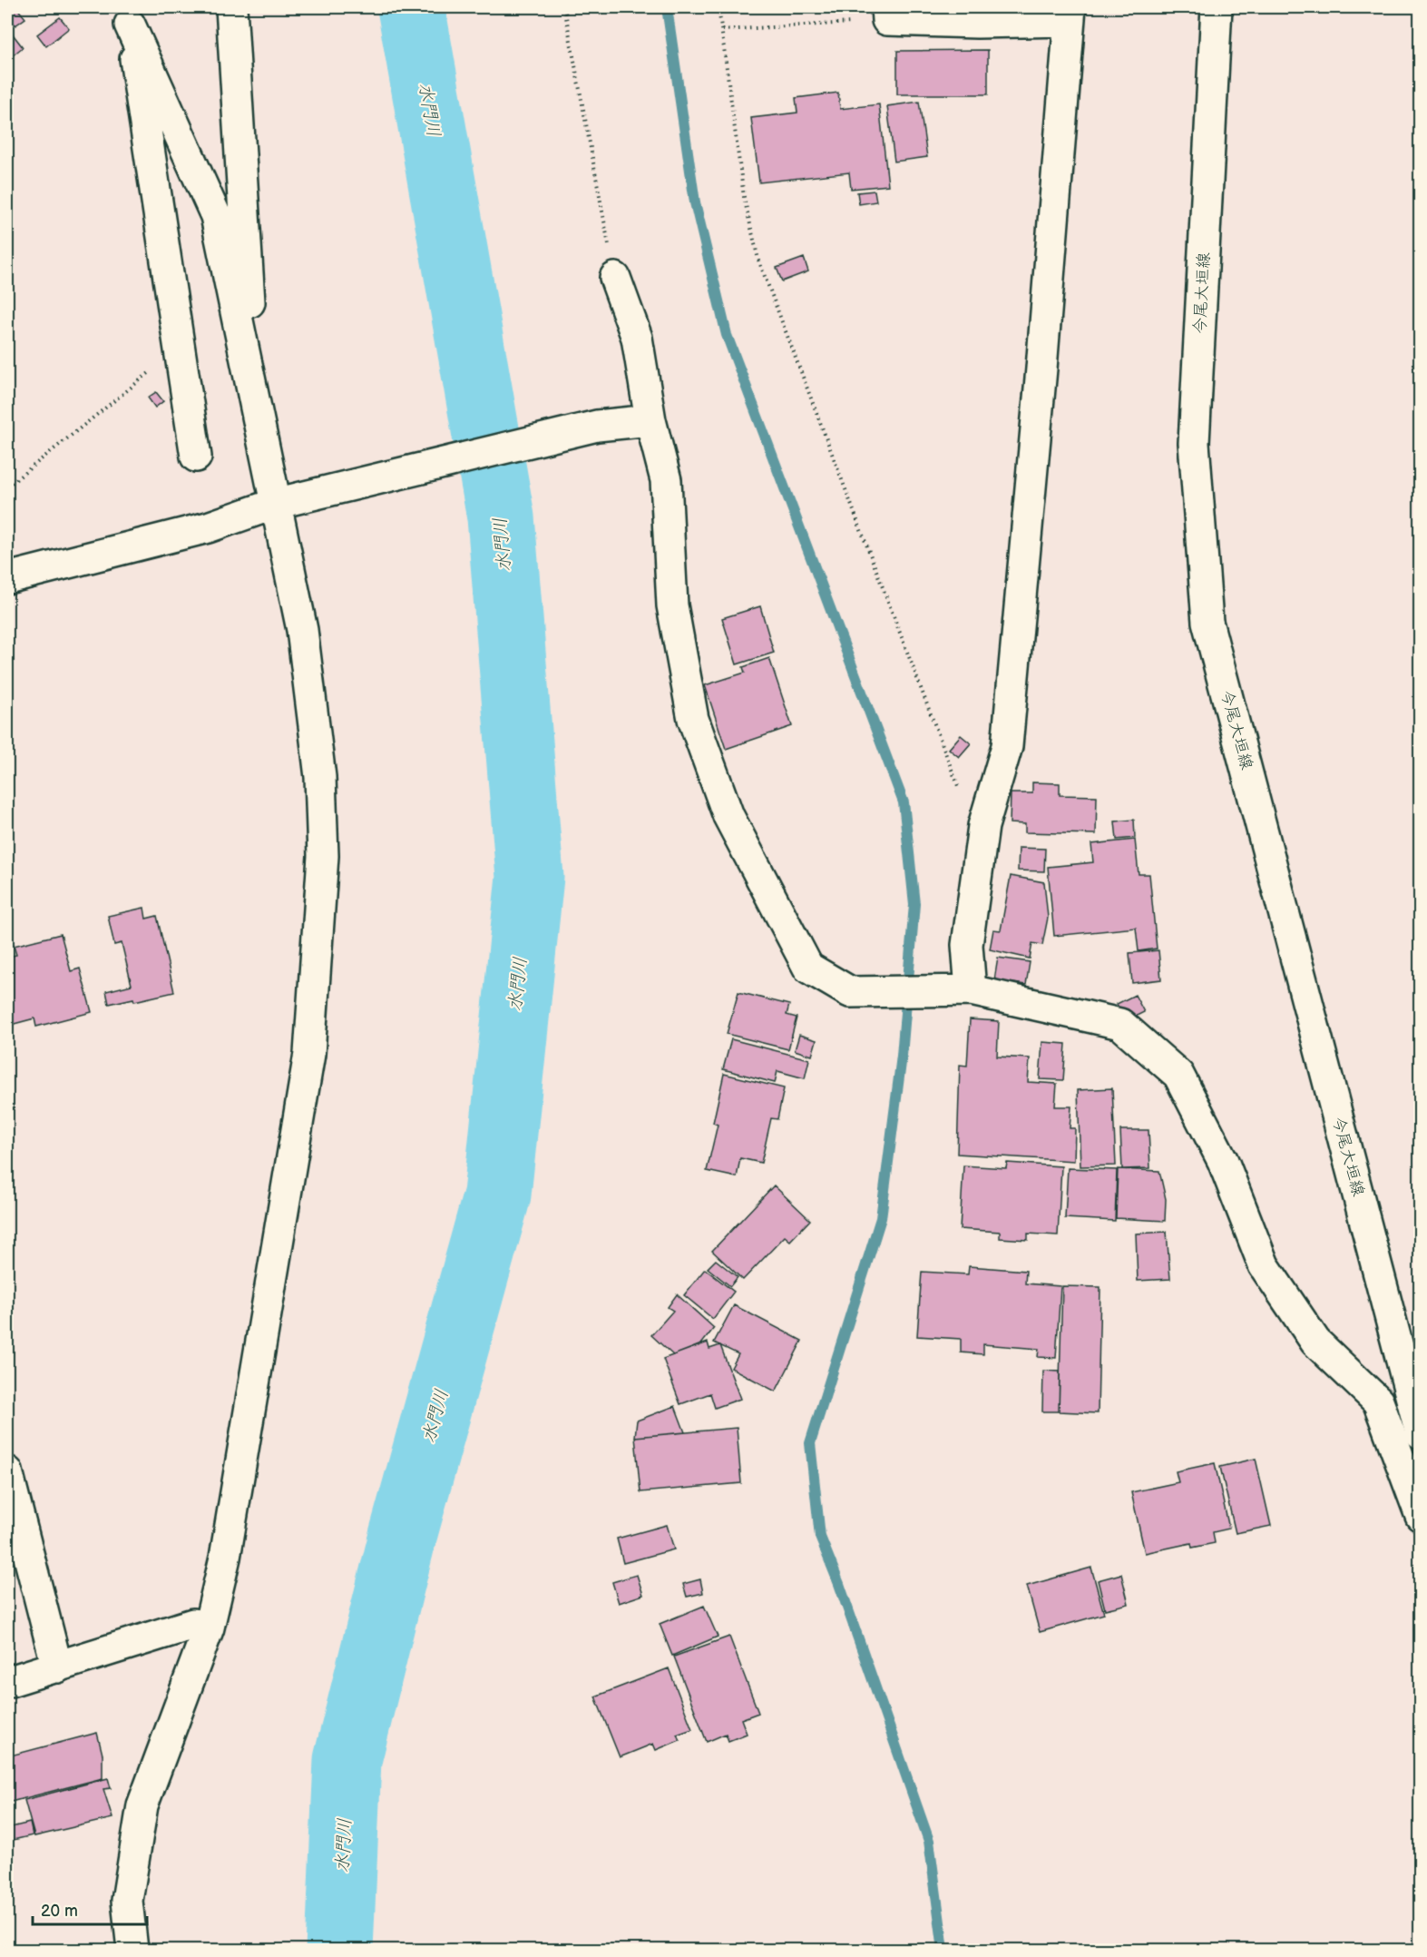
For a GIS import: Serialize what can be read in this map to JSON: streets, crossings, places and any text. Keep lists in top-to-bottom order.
{
  "streets": {
    "street": ["今尾大垣線"]
  },
  "water": ["水門川"],
  "scale_bar": "20 m"
}
